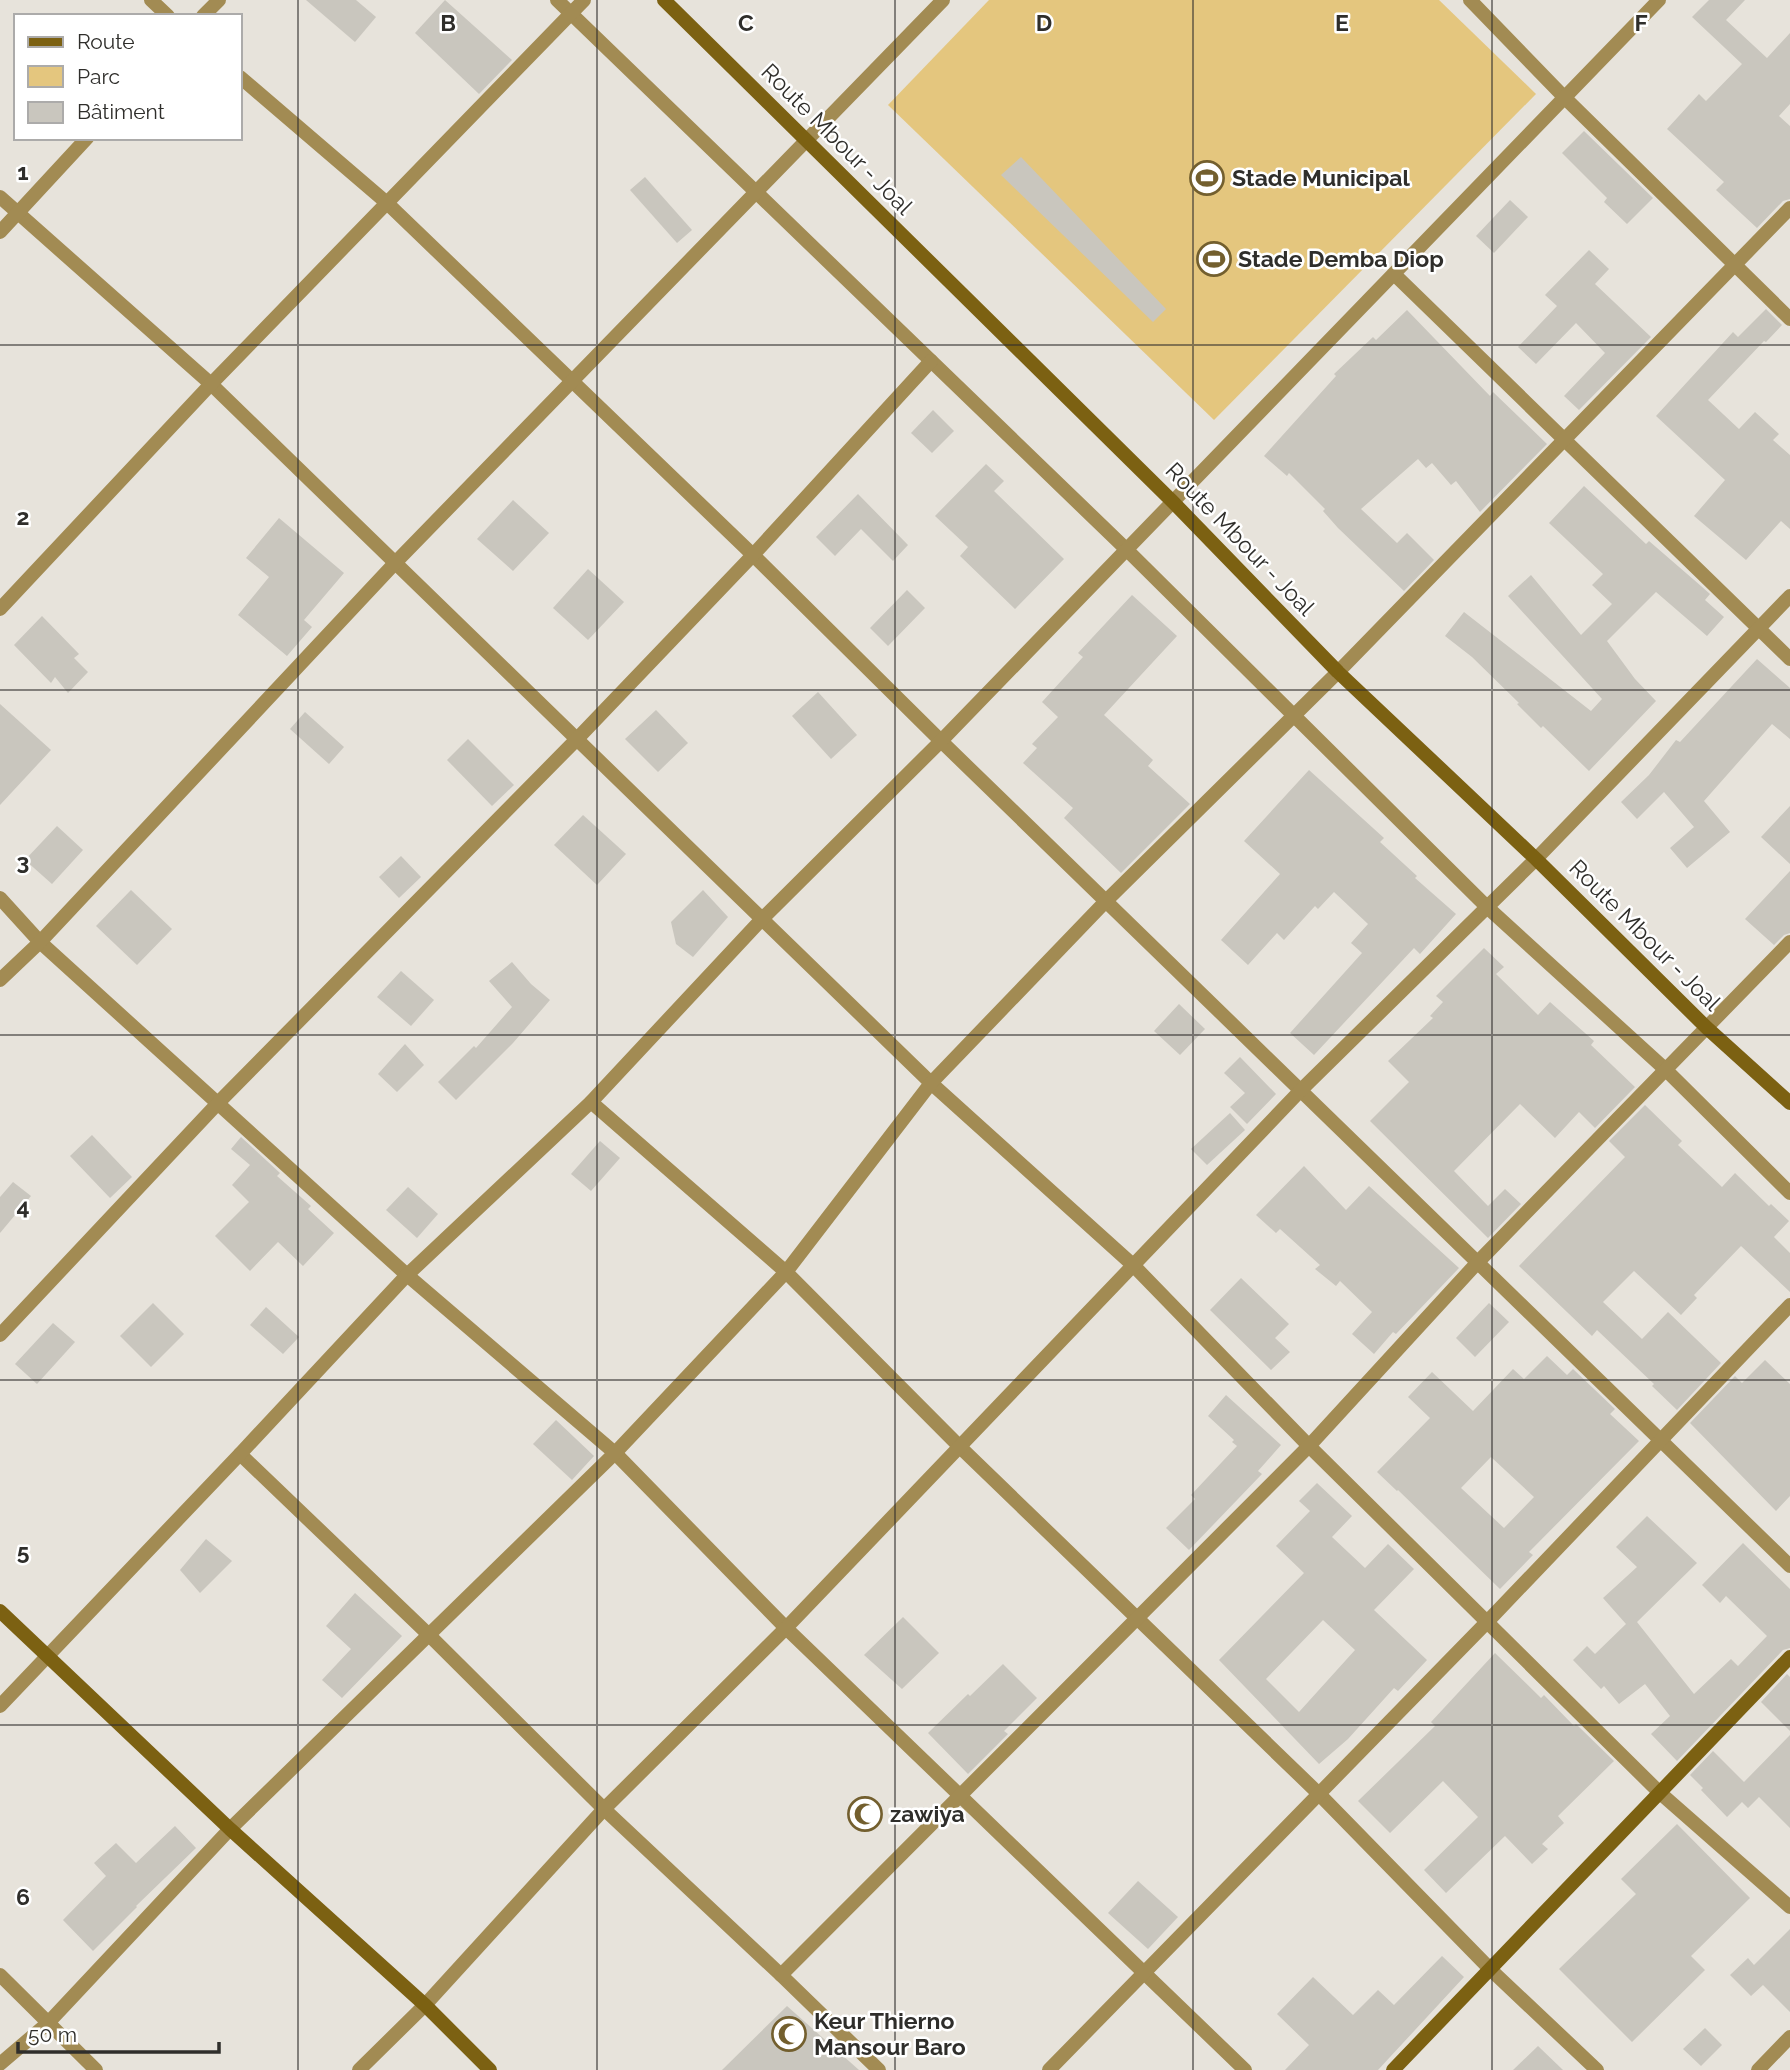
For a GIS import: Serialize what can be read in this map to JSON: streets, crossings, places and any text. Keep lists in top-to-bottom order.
{
  "streets": {
    "main road": ["Route Mbour - Joal"]
  },
  "places": {
    "sports": ["Stade Municipal", "Stade Demba Diop"],
    "mosque": ["zawiya", "Keur Thierno Mansour Baro"]
  },
  "legend": ["Route", "Parc", "Bâtiment"],
  "scale_bar": "50 m",
  "grid": {
    "columns": [
      "B",
      "C",
      "D",
      "E",
      "F"
    ],
    "rows": [
      "1",
      "2",
      "3",
      "4",
      "5",
      "6"
    ]
  }
}
